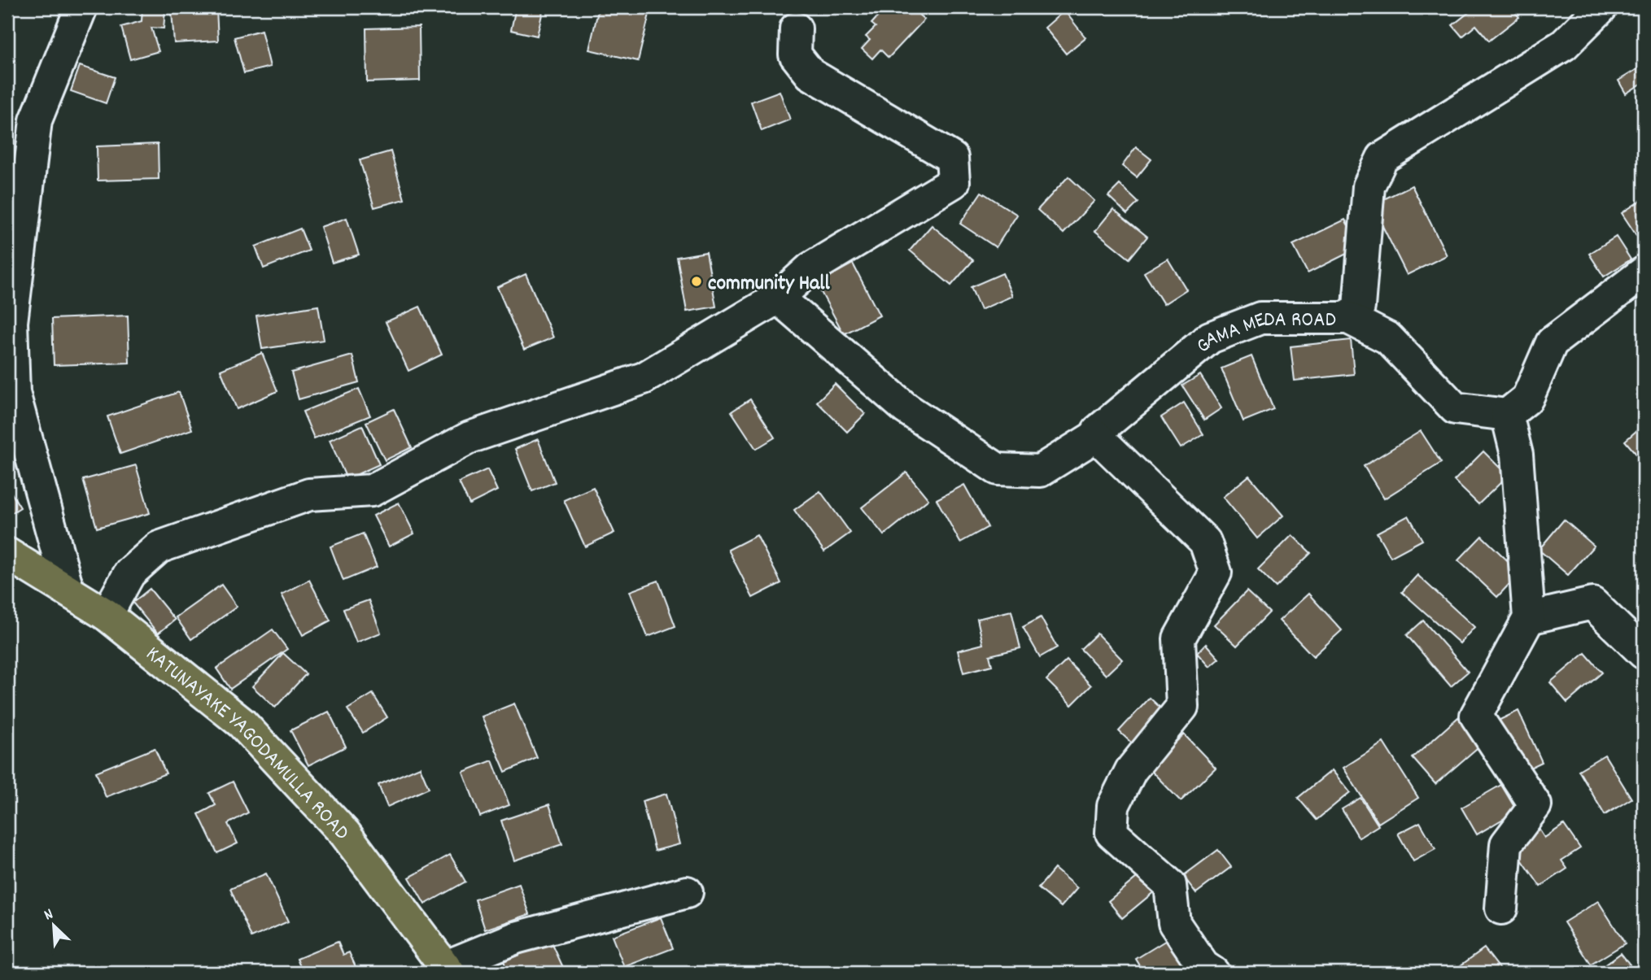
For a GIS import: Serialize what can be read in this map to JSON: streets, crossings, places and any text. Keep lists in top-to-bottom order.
{
  "streets": {
    "main road": ["KATUNAYAKE YAGODAMULLA ROAD"],
    "street": ["GAMA MEDA ROAD"]
  },
  "places": ["community Hall"],
  "north": "top left"
}
